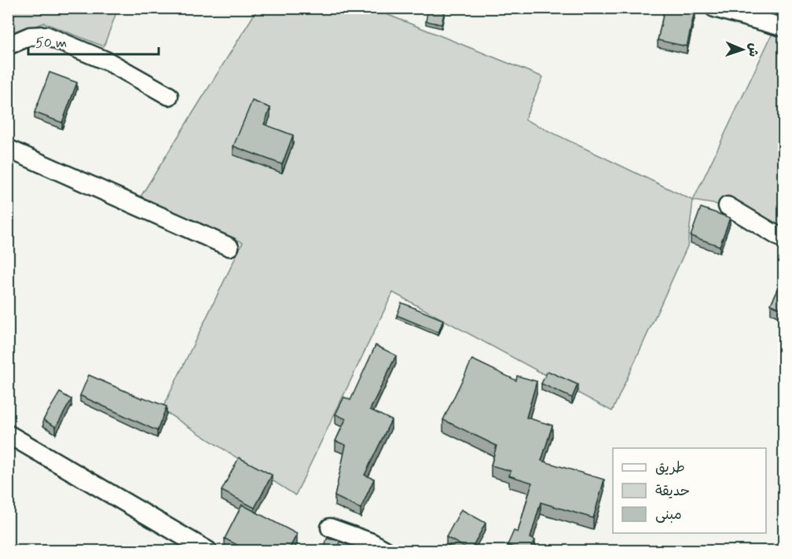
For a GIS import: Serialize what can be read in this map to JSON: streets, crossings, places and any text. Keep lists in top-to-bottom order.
{
  "legend": ["طريق", "حديقة", "مبنى"],
  "scale_bar": "50 m",
  "north": "right"
}
